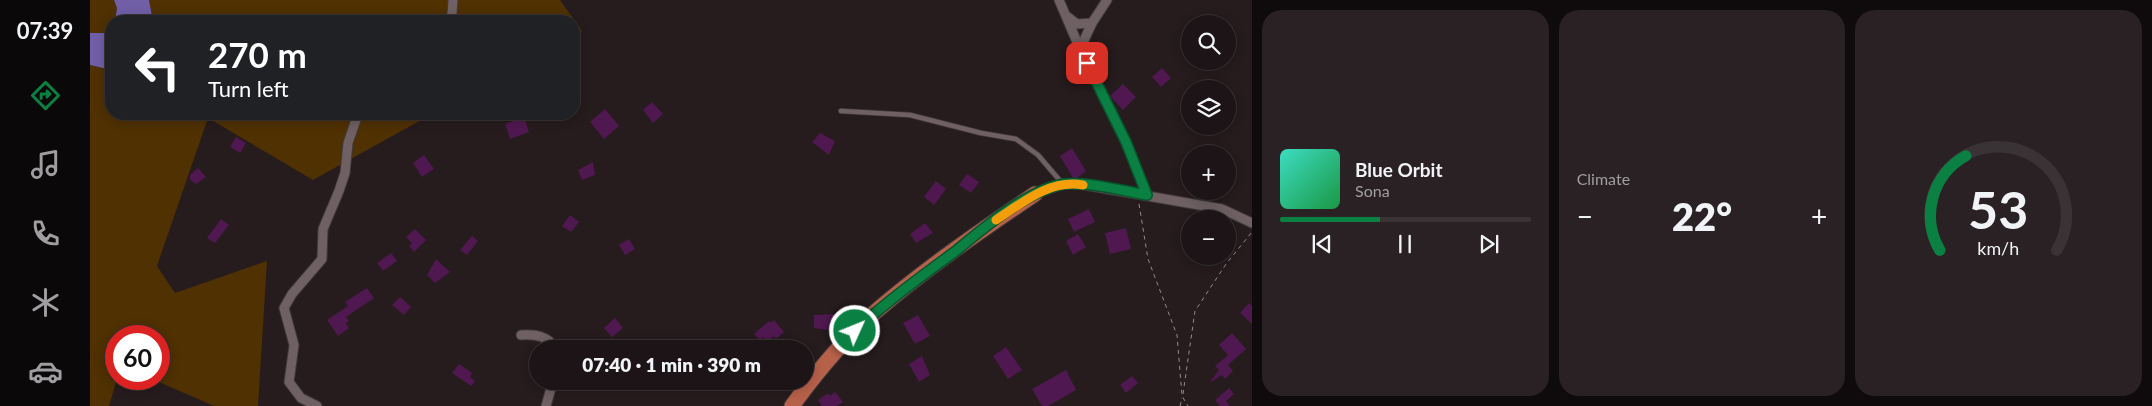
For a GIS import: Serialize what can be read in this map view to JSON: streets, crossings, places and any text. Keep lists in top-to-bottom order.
{
  "page": {
    "tabs": "07:39",
    "tile": "Climate",
    "map_buttons": ["+", "−"],
    "turn": ["270 m", "Turn left"],
    "song": ["Blue Orbit", "Sona"],
    "heat": ["−", "22°", "+"],
    "limit": "60",
    "trip": "07:40 · 1 min · 390 m",
    "gauge": ["53", "km/h"]
  }
}
